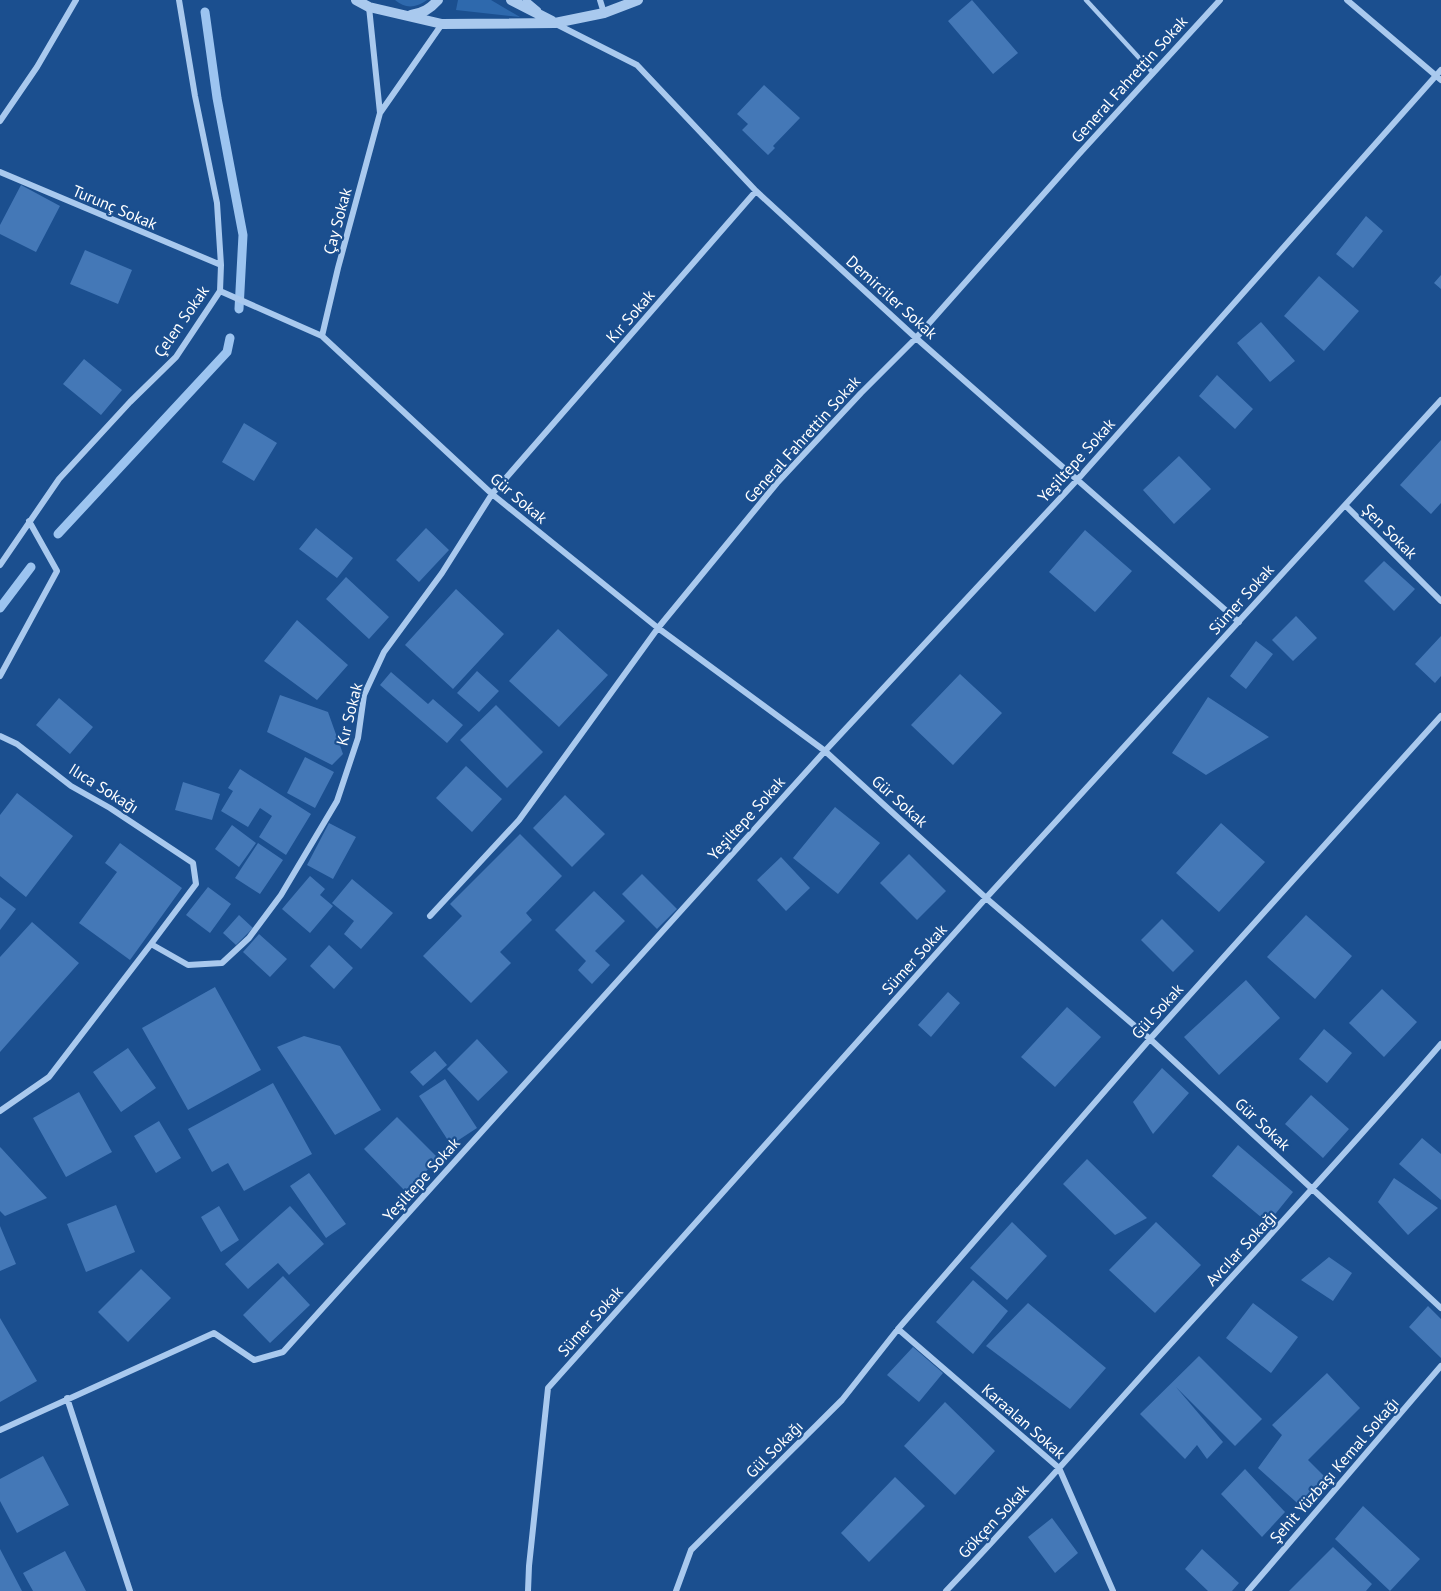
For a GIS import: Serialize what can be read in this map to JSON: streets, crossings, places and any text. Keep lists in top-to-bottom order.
{
  "streets": {
    "street": [
      "General Fahrettin Sokak",
      "Turunç Sokak",
      "Çay Sokak",
      "Demirciler Sokak",
      "Kır Sokak",
      "Çelen Sokak",
      "Yeşiltepe Sokak",
      "Gür Sokak",
      "Şen Sokak",
      "Sümer Sokak",
      "Ilıca Sokağı",
      "Gül Sokak",
      "Avcılar Sokağı",
      "Karaalan Sokak",
      "Gül Sokağı",
      "Şehit Yüzbaşı Kemal Sokağı",
      "Gökçen Sokak"
    ]
  },
  "crossings": [
    ["General Fahrettin Sokak", "Demirciler Sokak"],
    ["General Fahrettin Sokak", "Gür Sokak"],
    ["Turunç Sokak", "Çelen Sokak"],
    ["Çay Sokak", "Gür Sokak"],
    ["Demirciler Sokak", "Kır Sokak"],
    ["Demirciler Sokak", "Yeşiltepe Sokak"],
    ["Demirciler Sokak", "Sümer Sokak"],
    ["Kır Sokak", "Gür Sokak"],
    ["Kır Sokak", "Ilıca Sokağı"],
    ["Çelen Sokak", "Gür Sokak"],
    ["Yeşiltepe Sokak", "Gür Sokak"],
    ["Gür Sokak", "Sümer Sokak"],
    ["Gür Sokak", "Gül Sokak"],
    ["Gür Sokak", "Avcılar Sokağı"],
    ["Şen Sokak", "Sümer Sokak"],
    ["Gül Sokak", "Karaalan Sokak"],
    ["Gül Sokak", "Gül Sokağı"],
    ["Avcılar Sokağı", "Karaalan Sokak"],
    ["Avcılar Sokağı", "Gökçen Sokak"],
    ["Karaalan Sokak", "Gül Sokağı"],
    ["Karaalan Sokak", "Gökçen Sokak"]
  ]
}
